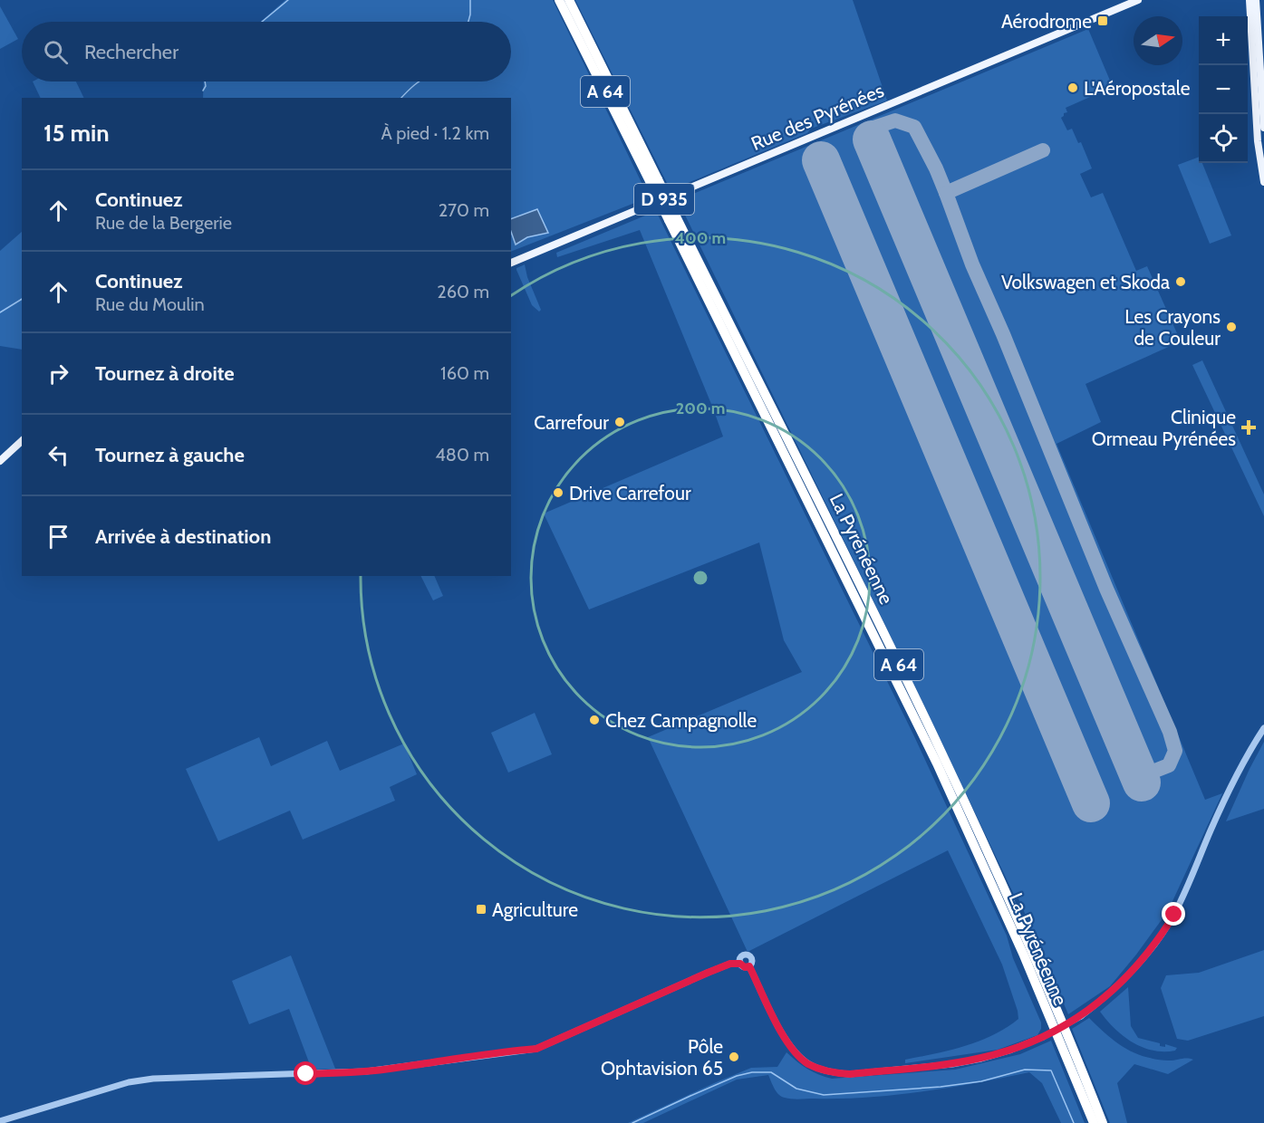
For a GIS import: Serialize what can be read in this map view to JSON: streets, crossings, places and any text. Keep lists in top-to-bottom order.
{
  "streets": {
    "highway": ["A 64", "La Pyrénéenne"],
    "main road": ["Rue des Pyrénées", "D 935"]
  },
  "places": {
    "transit": ["Aérodrome", "Agriculture"],
    "other": [
      "L'Aéropostale",
      "Volkswagen et Skoda",
      "Les Crayons de Couleur",
      "Carrefour",
      "Drive Carrefour",
      "Chez Campagnolle",
      "Pôle Ophtavision 65"
    ],
    "health": ["Clinique Ormeau Pyrénées"]
  },
  "north": "right",
  "page": {
    "map_buttons": ["+", "−"],
    "search": "Rechercher",
    "heading": ["15 min", "À pied · 1.2 km"],
    "list": [
      ["Continuez", "Rue de la Bergerie", "270 m"],
      ["Continuez", "Rue du Moulin", "260 m"],
      ["Tournez à droite", "160 m"],
      ["Tournez à gauche", "480 m"],
      "Arrivée à destination"
    ]
  },
  "rings": ["400 m", "200 m"]
}
